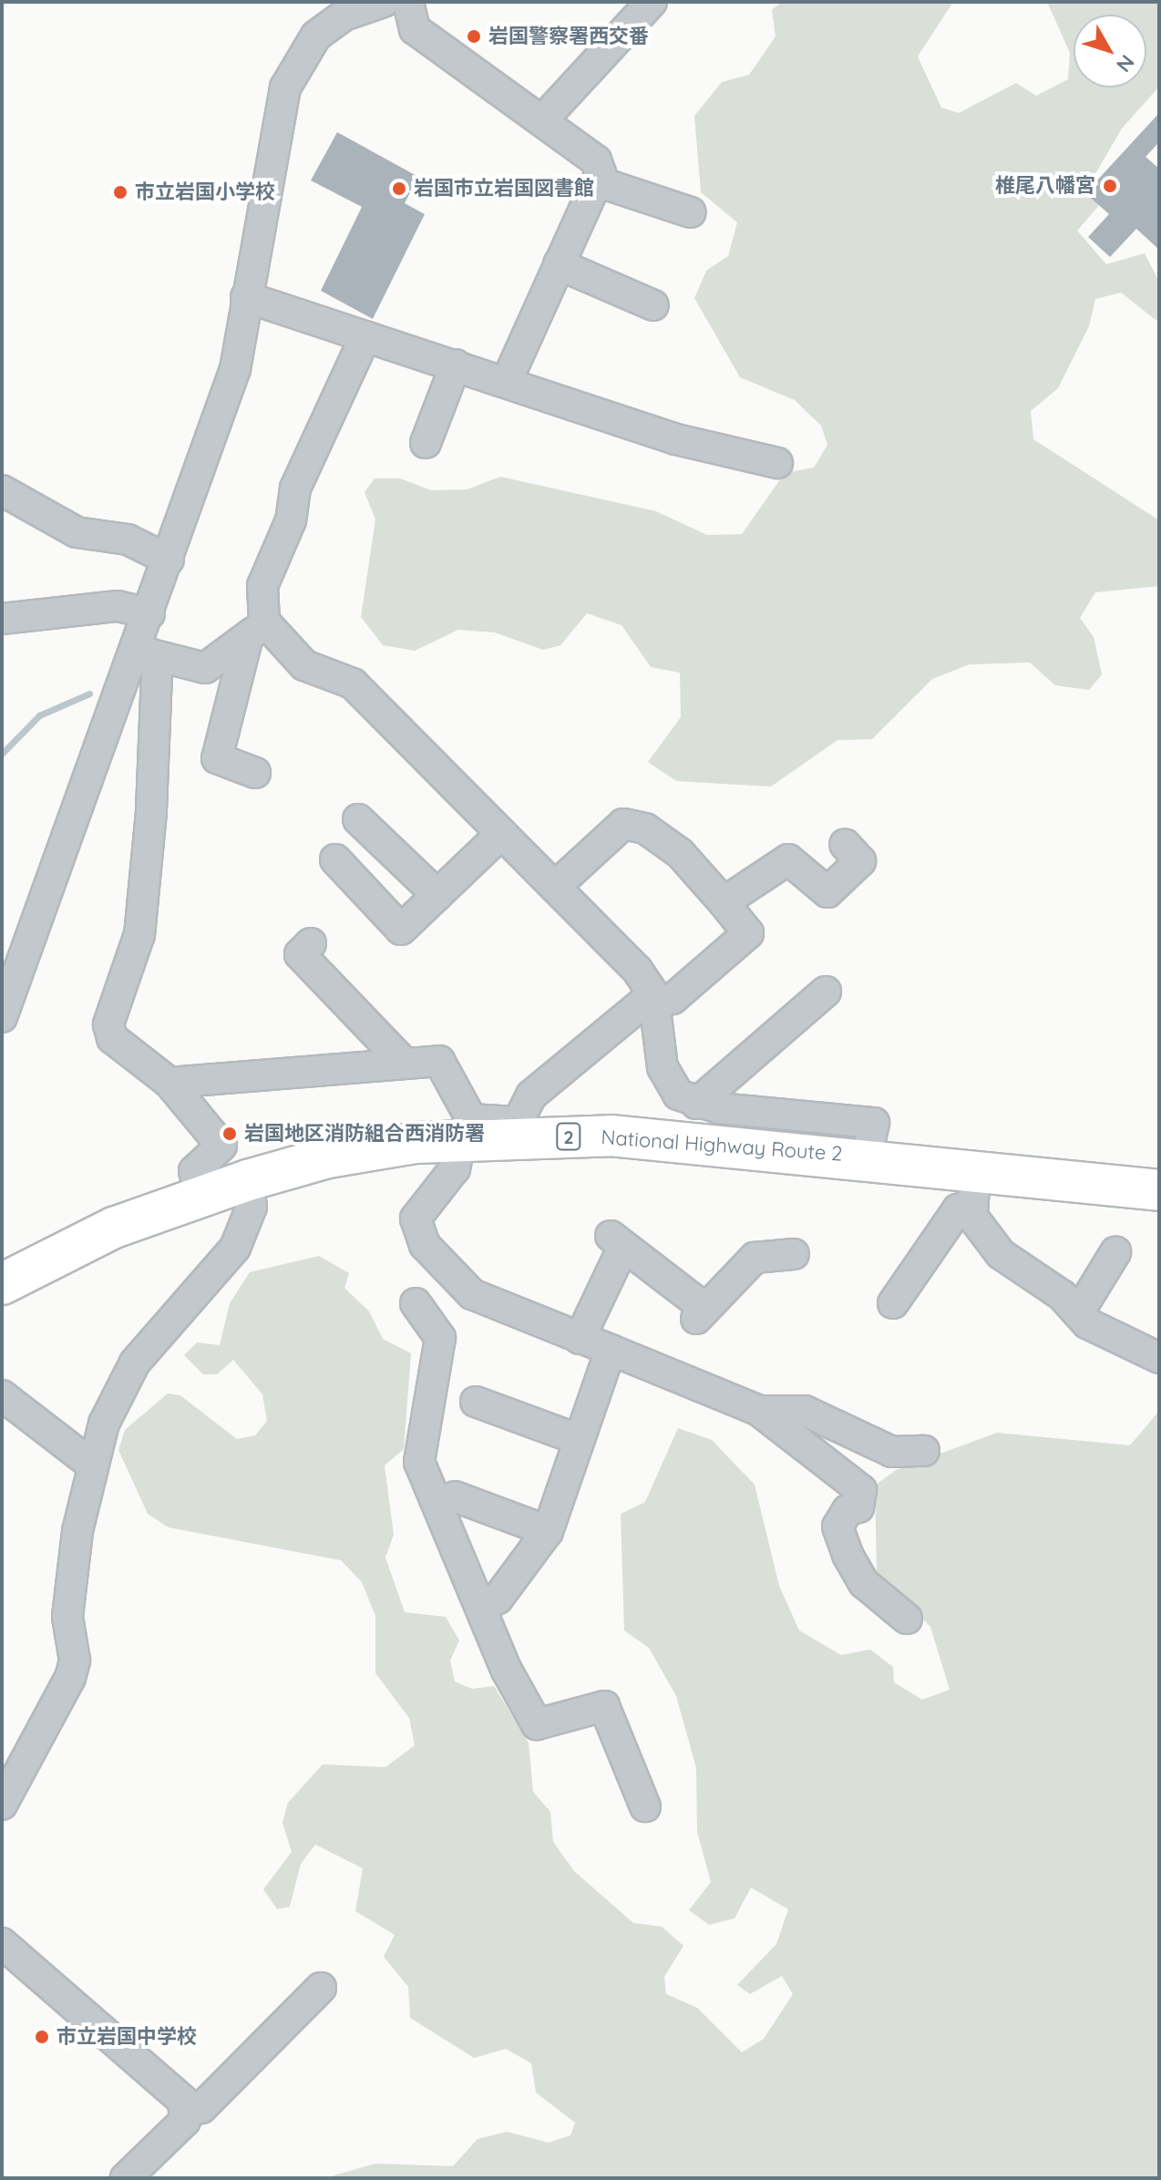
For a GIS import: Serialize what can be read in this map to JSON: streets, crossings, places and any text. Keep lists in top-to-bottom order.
{
  "streets": {
    "highway": ["2", "National Highway Route 2"]
  },
  "places": [
    "岩国警察署西交番",
    "椎尾八幡宮",
    "岩国市立岩国図書館",
    "市立岩国小学校",
    "岩国地区消防組合西消防署",
    "市立岩国中学校"
  ],
  "north": "bottom right"
}
